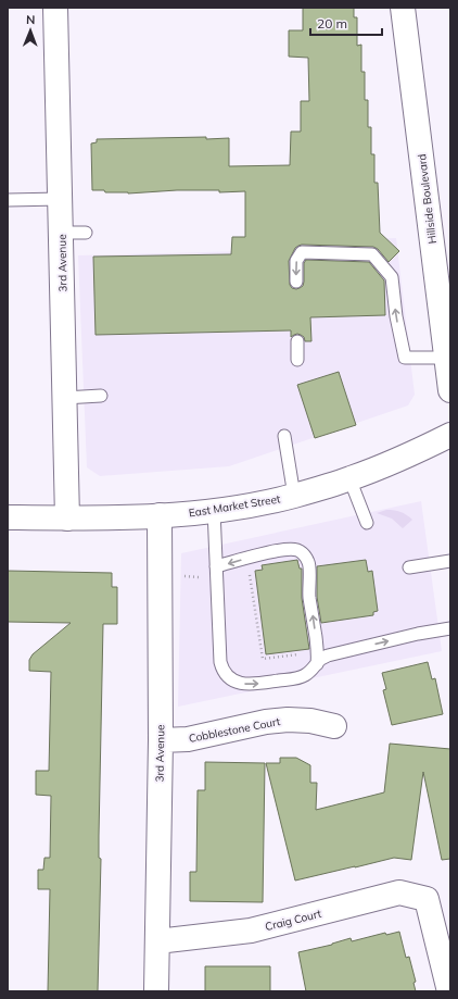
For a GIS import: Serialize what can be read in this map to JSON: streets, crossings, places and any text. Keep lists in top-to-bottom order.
{
  "streets": {
    "street": [
      "Hillside Boulevard",
      "3rd Avenue",
      "East Market Street",
      "Cobblestone Court",
      "Craig Court"
    ]
  },
  "crossings": [
    ["3rd Avenue", "East Market Street"],
    ["3rd Avenue", "Cobblestone Court"],
    ["3rd Avenue", "Craig Court"]
  ],
  "scale_bar": "20 m",
  "north": "top"
}
